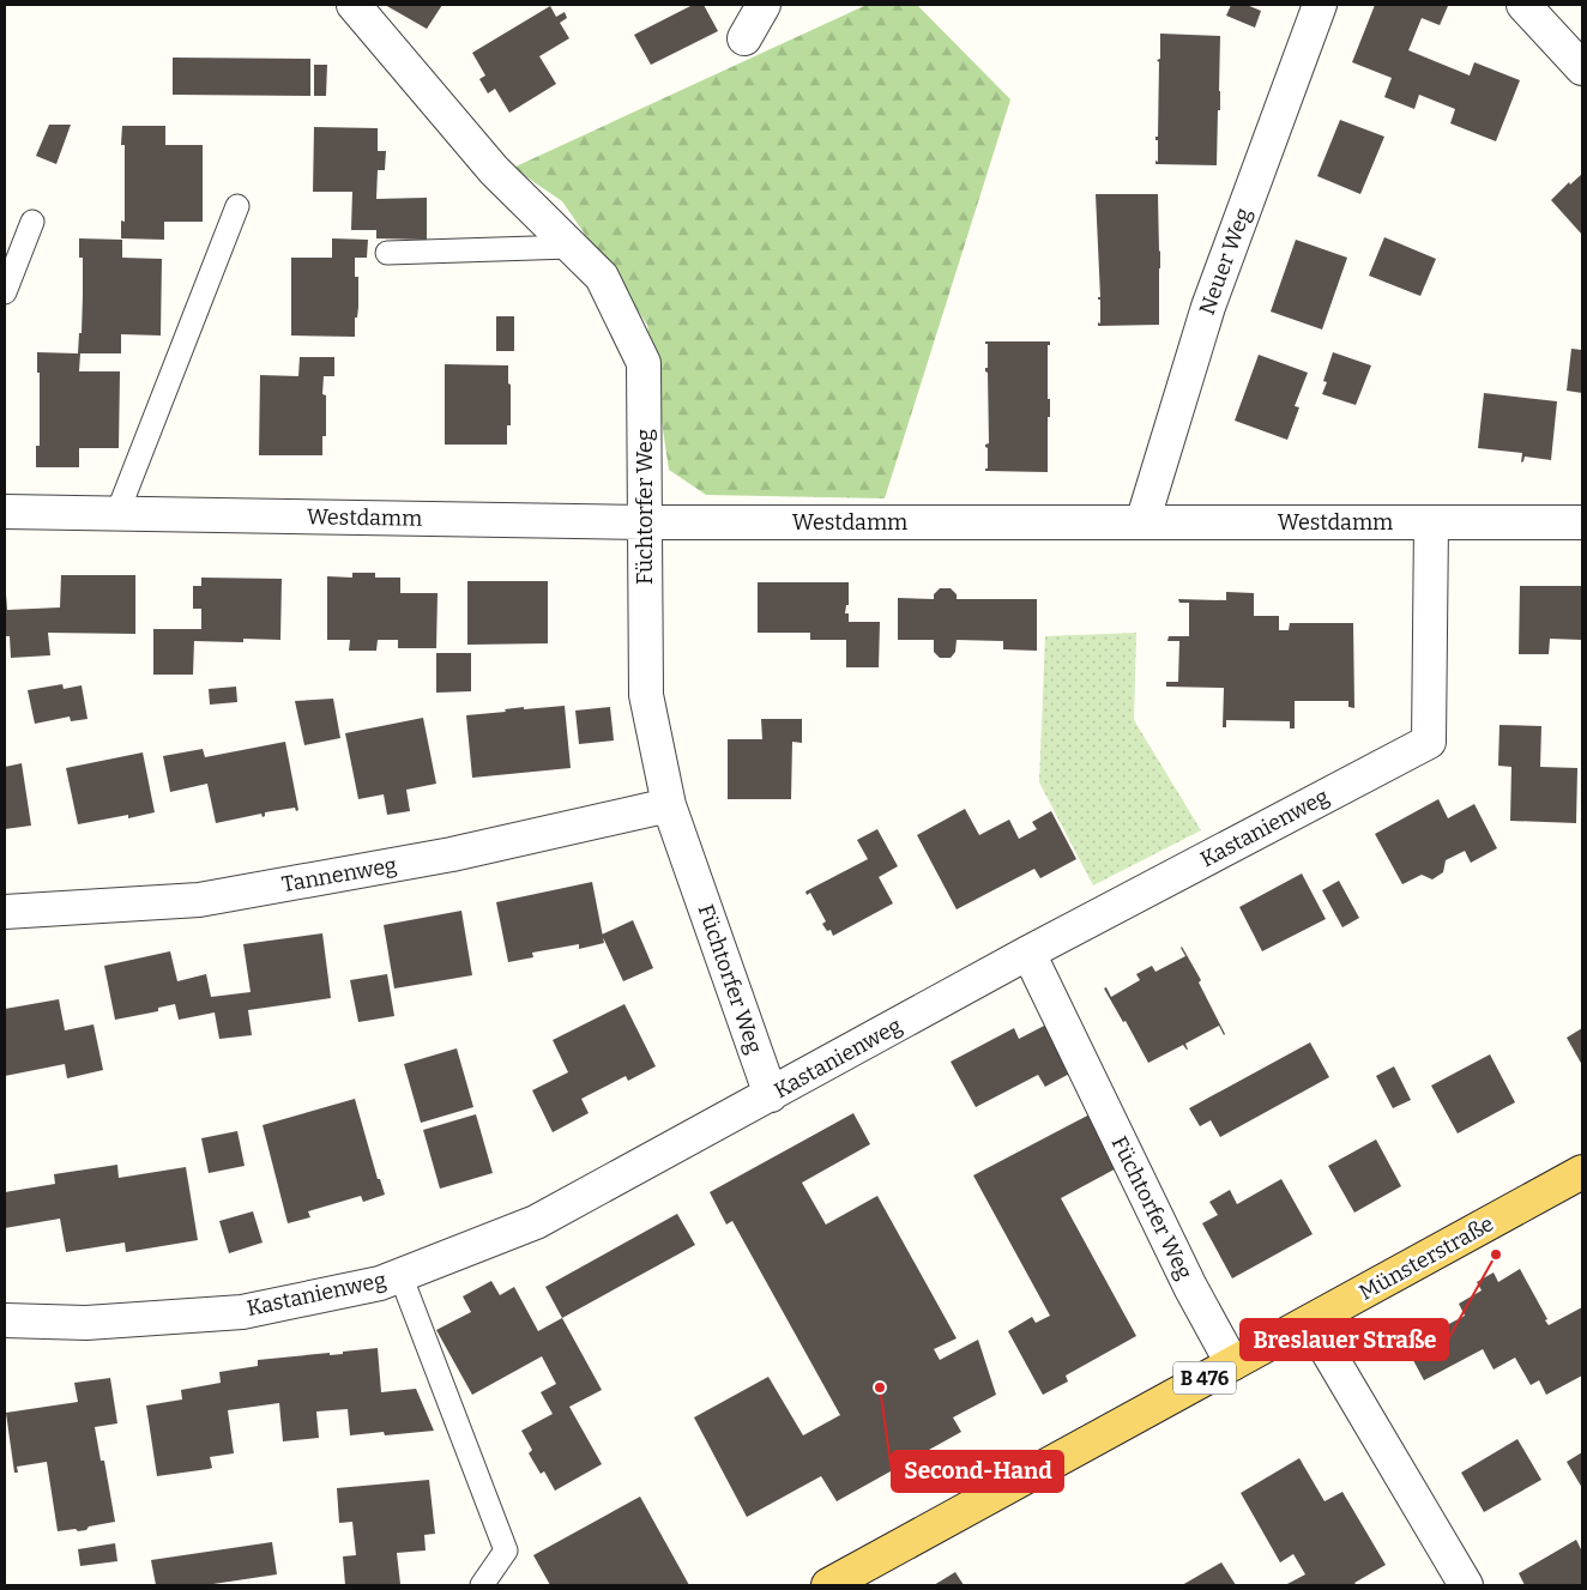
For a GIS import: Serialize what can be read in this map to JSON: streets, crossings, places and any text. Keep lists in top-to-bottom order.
{
  "streets": {
    "main road": ["Münsterstraße", "B 476"],
    "street": [
      "Neuer Weg",
      "Füchtorfer Weg",
      "Westdamm",
      "Kastanienweg",
      "Tannenweg"
    ]
  },
  "crossings": [
    ["Neuer Weg", "Westdamm"],
    ["Füchtorfer Weg", "Westdamm"],
    ["Füchtorfer Weg", "Kastanienweg"],
    ["Füchtorfer Weg", "Tannenweg"],
    ["Füchtorfer Weg", "Münsterstraße"],
    ["Westdamm", "Kastanienweg"]
  ],
  "places": ["Breslauer Straße", "Second-Hand"]
}
